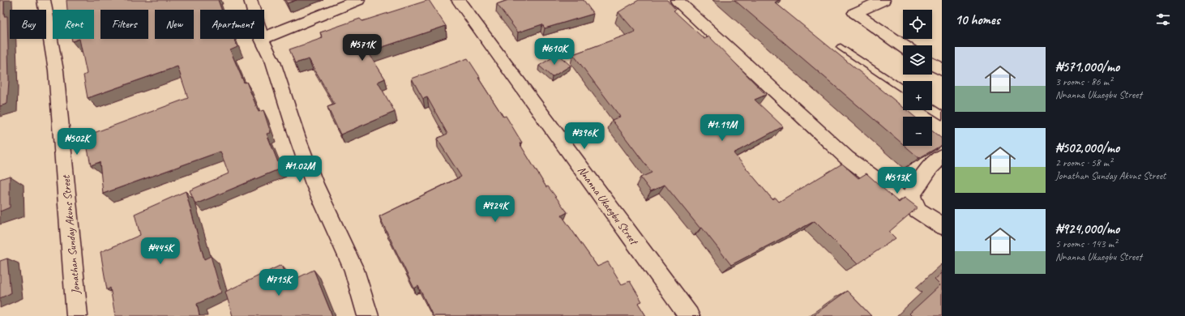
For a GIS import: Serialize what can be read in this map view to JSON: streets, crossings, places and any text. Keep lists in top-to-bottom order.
{
  "streets": {
    "street": ["Nnanna Ukaegbu Street", "Jonathan Sunday Akuns Street"]
  },
  "page": {
    "heading": "10 homes",
    "map_buttons": ["+", "−"],
    "chip": [
      "Buy",
      "Rent",
      "Filters",
      "New",
      "Apartment"
    ],
    "price": [
      "₦571K",
      "₦610K",
      "₦1.19M",
      "₦396K",
      "₦502K",
      "₦1.02M",
      "₦513K",
      "₦924K",
      "₦445K",
      "₦715K"
    ],
    "list": [
      {
        "name": "₦571,000/mo",
        "note": "3 rooms · 86 m² · Nnanna Ukaegbu Street"
      },
      {
        "name": "₦502,000/mo",
        "note": "2 rooms · 58 m² · Jonathan Sunday Akuns Street"
      },
      {
        "name": "₦924,000/mo",
        "note": "5 rooms · 143 m² · Nnanna Ukaegbu Street"
      }
    ]
  }
}
